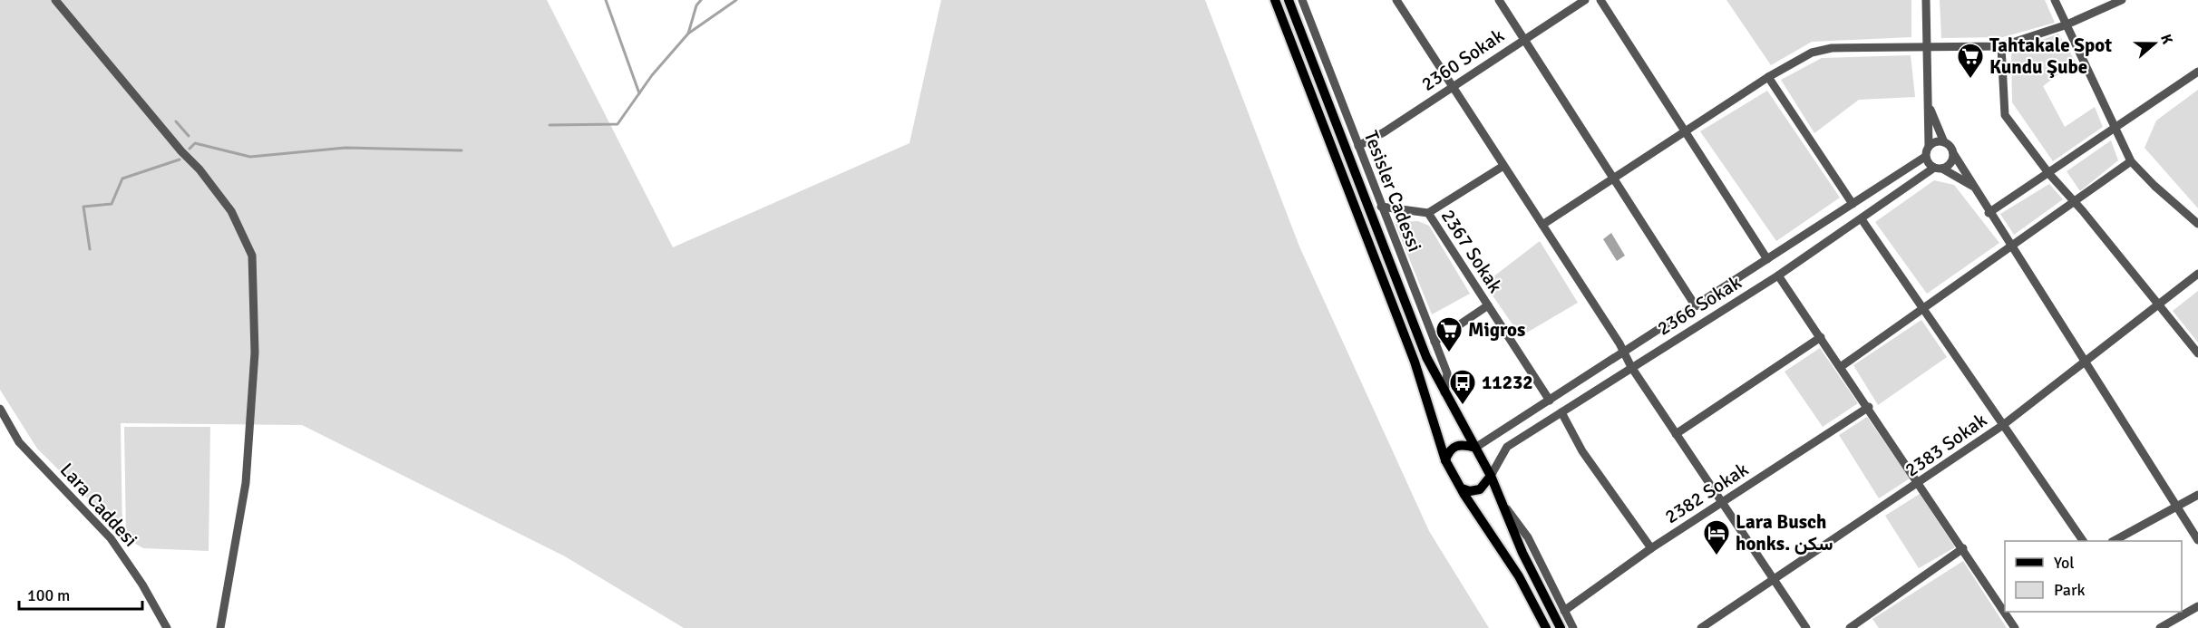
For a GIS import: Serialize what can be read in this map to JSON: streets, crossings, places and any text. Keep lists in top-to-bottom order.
{
  "streets": {
    "street": [
      "2360 Sokak",
      "Tesisler Cadessi",
      "2367 Sokak",
      "2366 Sokak",
      "2383 Sokak",
      "2382 Sokak",
      "Lara Caddesi"
    ]
  },
  "crossings": [
    ["2360 Sokak", "Tesisler Cadessi"],
    ["Tesisler Cadessi", "2367 Sokak"],
    ["2367 Sokak", "2366 Sokak"]
  ],
  "places": {
    "supermarket": ["Tahtakale Spot Kundu Şube", "Migros"],
    "bus stop": ["11232"],
    "hotel": ["Lara Busch honks. سكن"]
  },
  "legend": ["Yol", "Park"],
  "scale_bar": "100 m",
  "north": "right"
}
